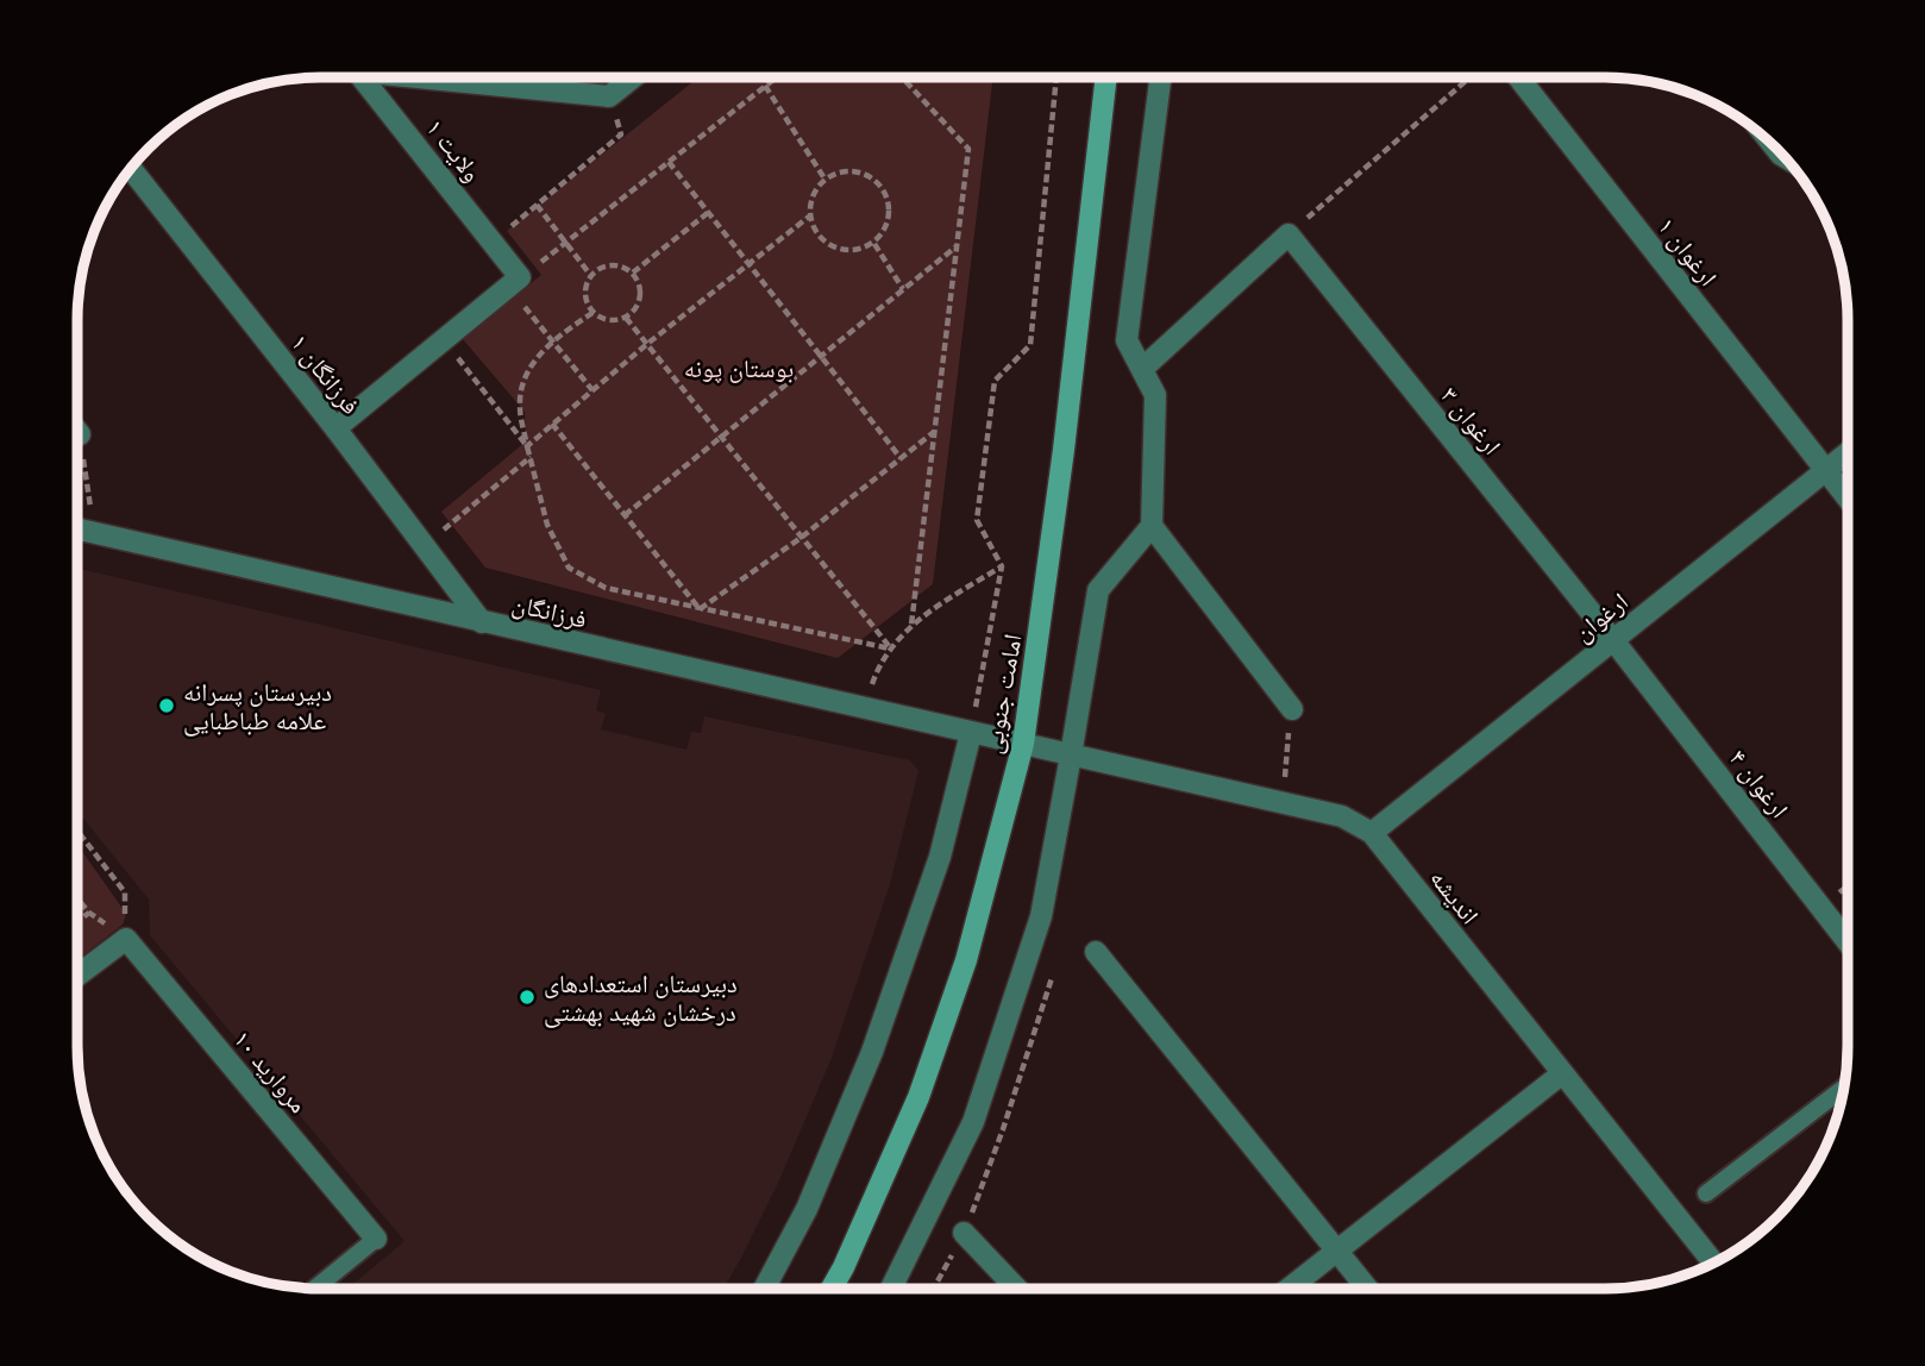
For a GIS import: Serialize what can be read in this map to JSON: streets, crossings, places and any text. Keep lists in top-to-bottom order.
{
  "streets": {
    "main road": ["امامت جنوبی"],
    "street": [
      "ولایت ۱",
      "ارغوان ۱",
      "فرزانگان ۱",
      "ارغوان ۳",
      "فرزانگان",
      "ارغوان",
      "ارغوان ۴",
      "اندیشه",
      "مروارید ۱۰"
    ]
  },
  "crossings": [
    ["ارغوان ۱", "ارغوان"],
    ["فرزانگان ۱", "فرزانگان"],
    ["ارغوان ۳", "ارغوان"],
    ["ارغوان ۳", "ارغوان ۴"],
    ["فرزانگان", "امامت جنوبی"],
    ["فرزانگان", "اندیشه"],
    ["ارغوان", "ارغوان ۴"],
    ["ارغوان", "اندیشه"],
    ["امامت جنوبی", "اندیشه"]
  ],
  "parks": ["بوستان پونه"],
  "places": ["دبیرستان پسرانه علامه طباطبایی", "دبیرستان استعدادهای درخشان شهید بهشتی"]
}
